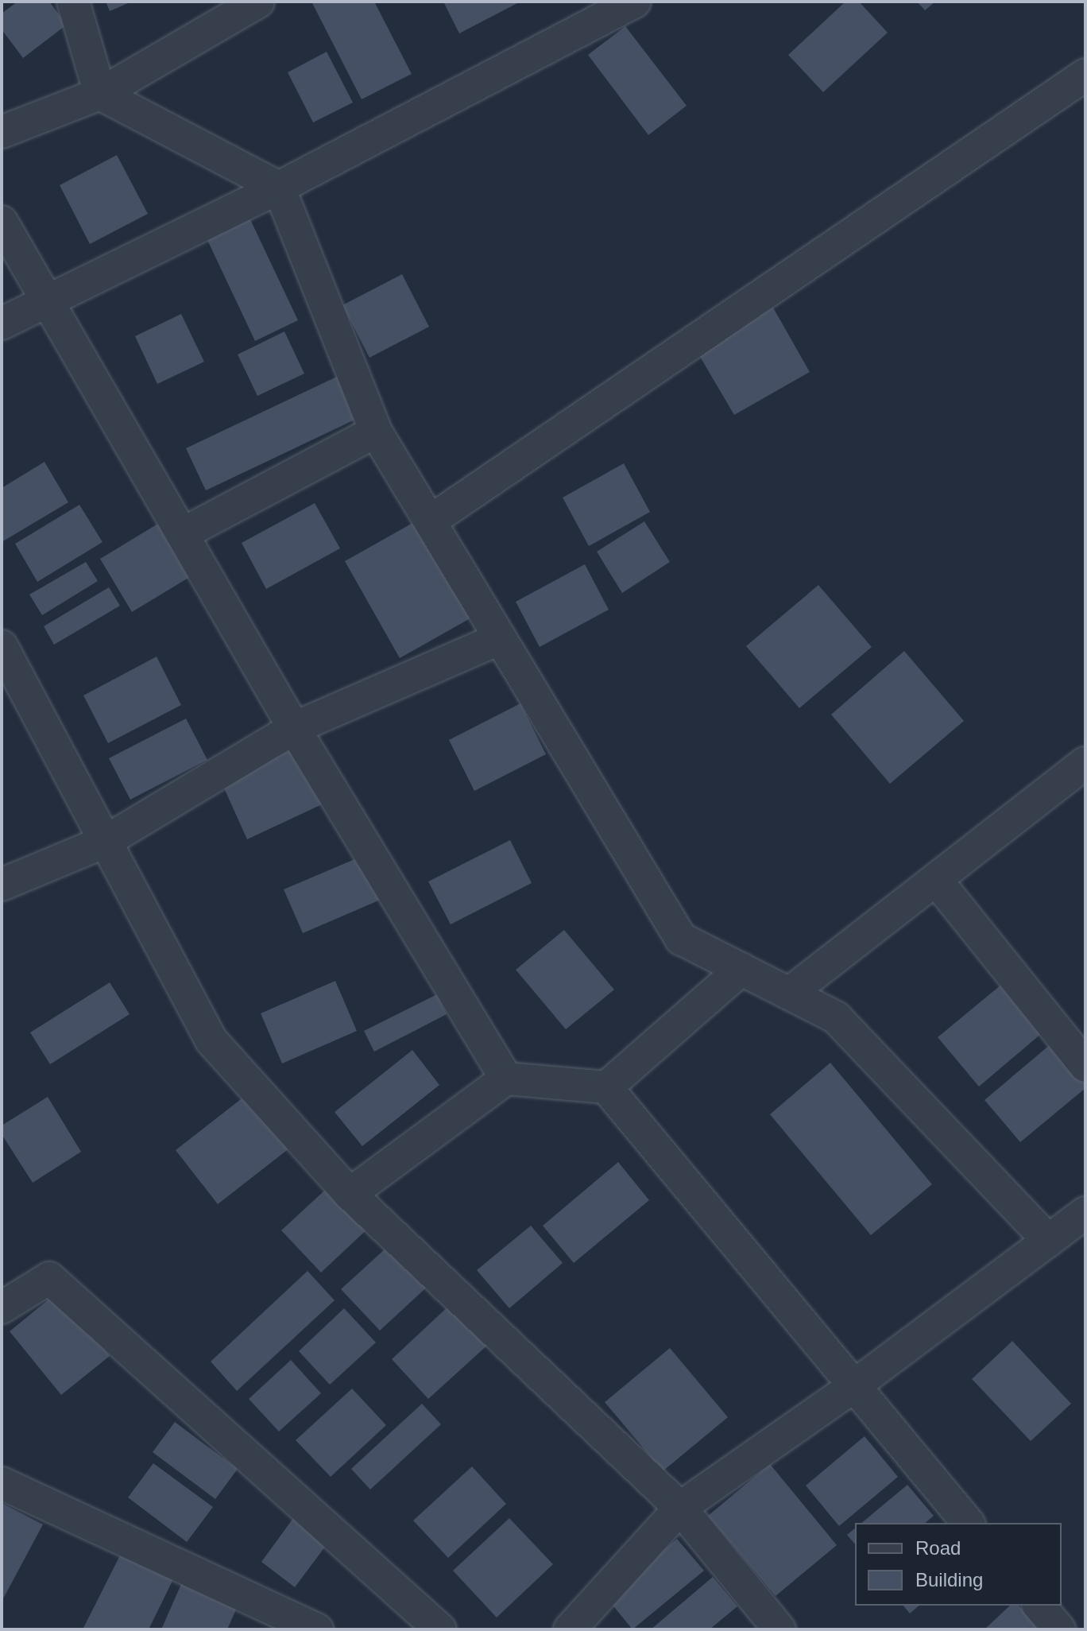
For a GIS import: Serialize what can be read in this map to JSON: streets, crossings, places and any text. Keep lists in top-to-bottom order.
{
  "legend": ["Road", "Building"]
}
